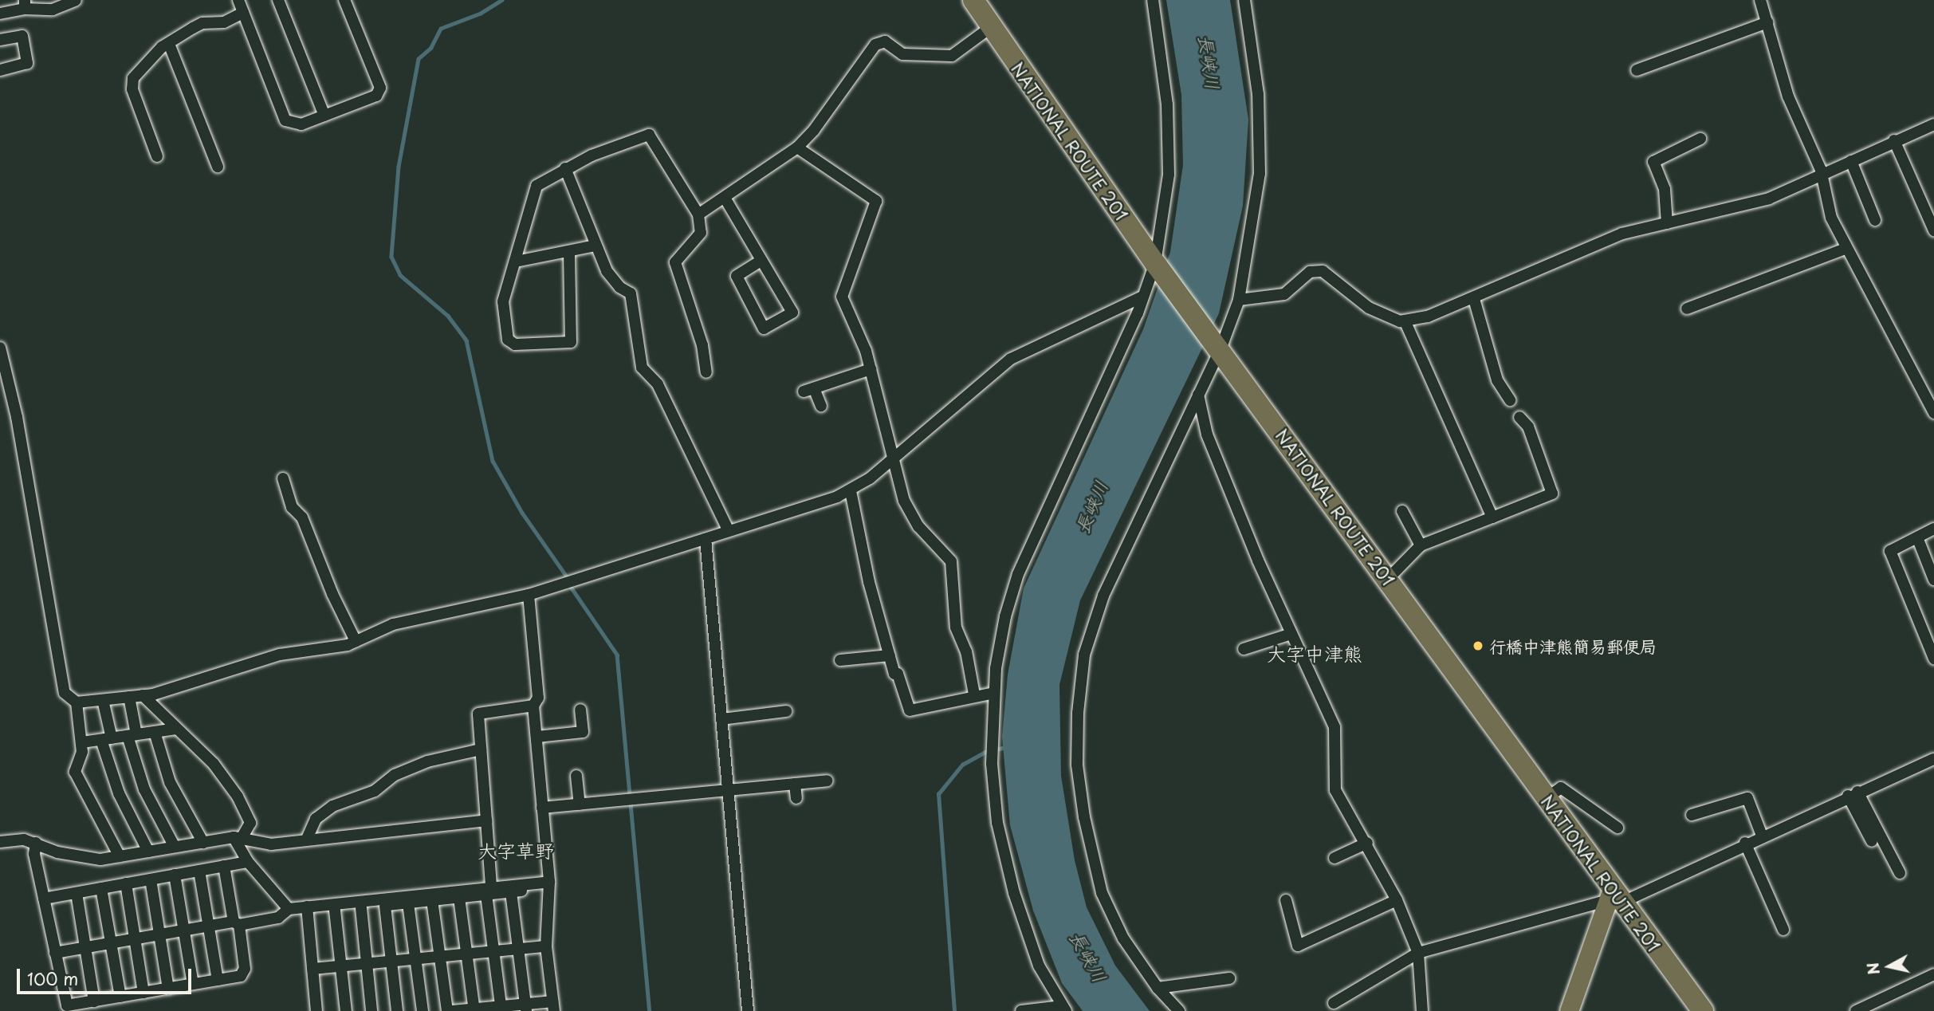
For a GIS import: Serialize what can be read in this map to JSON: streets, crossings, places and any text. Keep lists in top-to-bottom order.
{
  "streets": {
    "highway": ["NATIONAL ROUTE 201"]
  },
  "districts": ["大字中津熊", "大字草野"],
  "water": ["長峡川"],
  "places": ["行橋中津熊簡易郵便局"],
  "scale_bar": "100 m",
  "north": "left"
}
